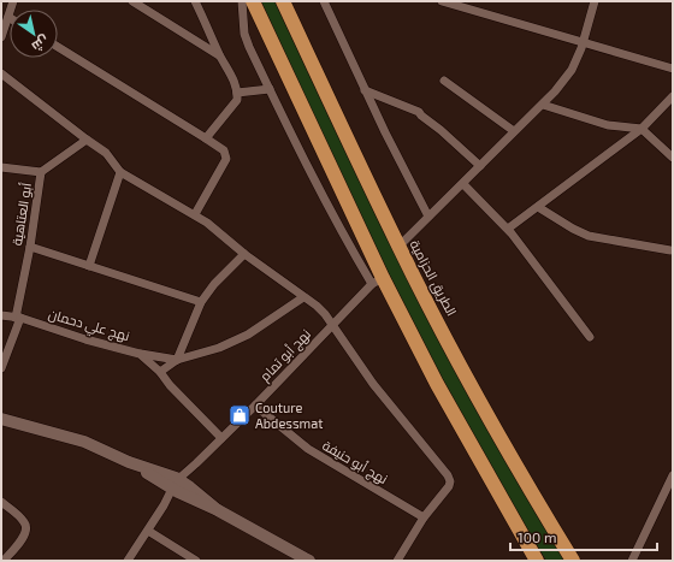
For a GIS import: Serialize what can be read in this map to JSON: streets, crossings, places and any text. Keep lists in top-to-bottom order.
{
  "streets": {
    "highway": ["الطريق الحزامية"],
    "street": [
      "أبو العتاهية",
      "نهج علي دحمان",
      "نهج أبو تمام",
      "نهج أبو حنيفة"
    ]
  },
  "crossings": [
    ["أبو العتاهية", "نهج علي دحمان"],
    ["نهج علي دحمان", "نهج أبو تمام"],
    ["نهج أبو تمام", "نهج أبو حنيفة"]
  ],
  "places": {
    "shop": ["Couture Abdessmat"]
  },
  "scale_bar": "100 m",
  "north": "bottom right"
}
